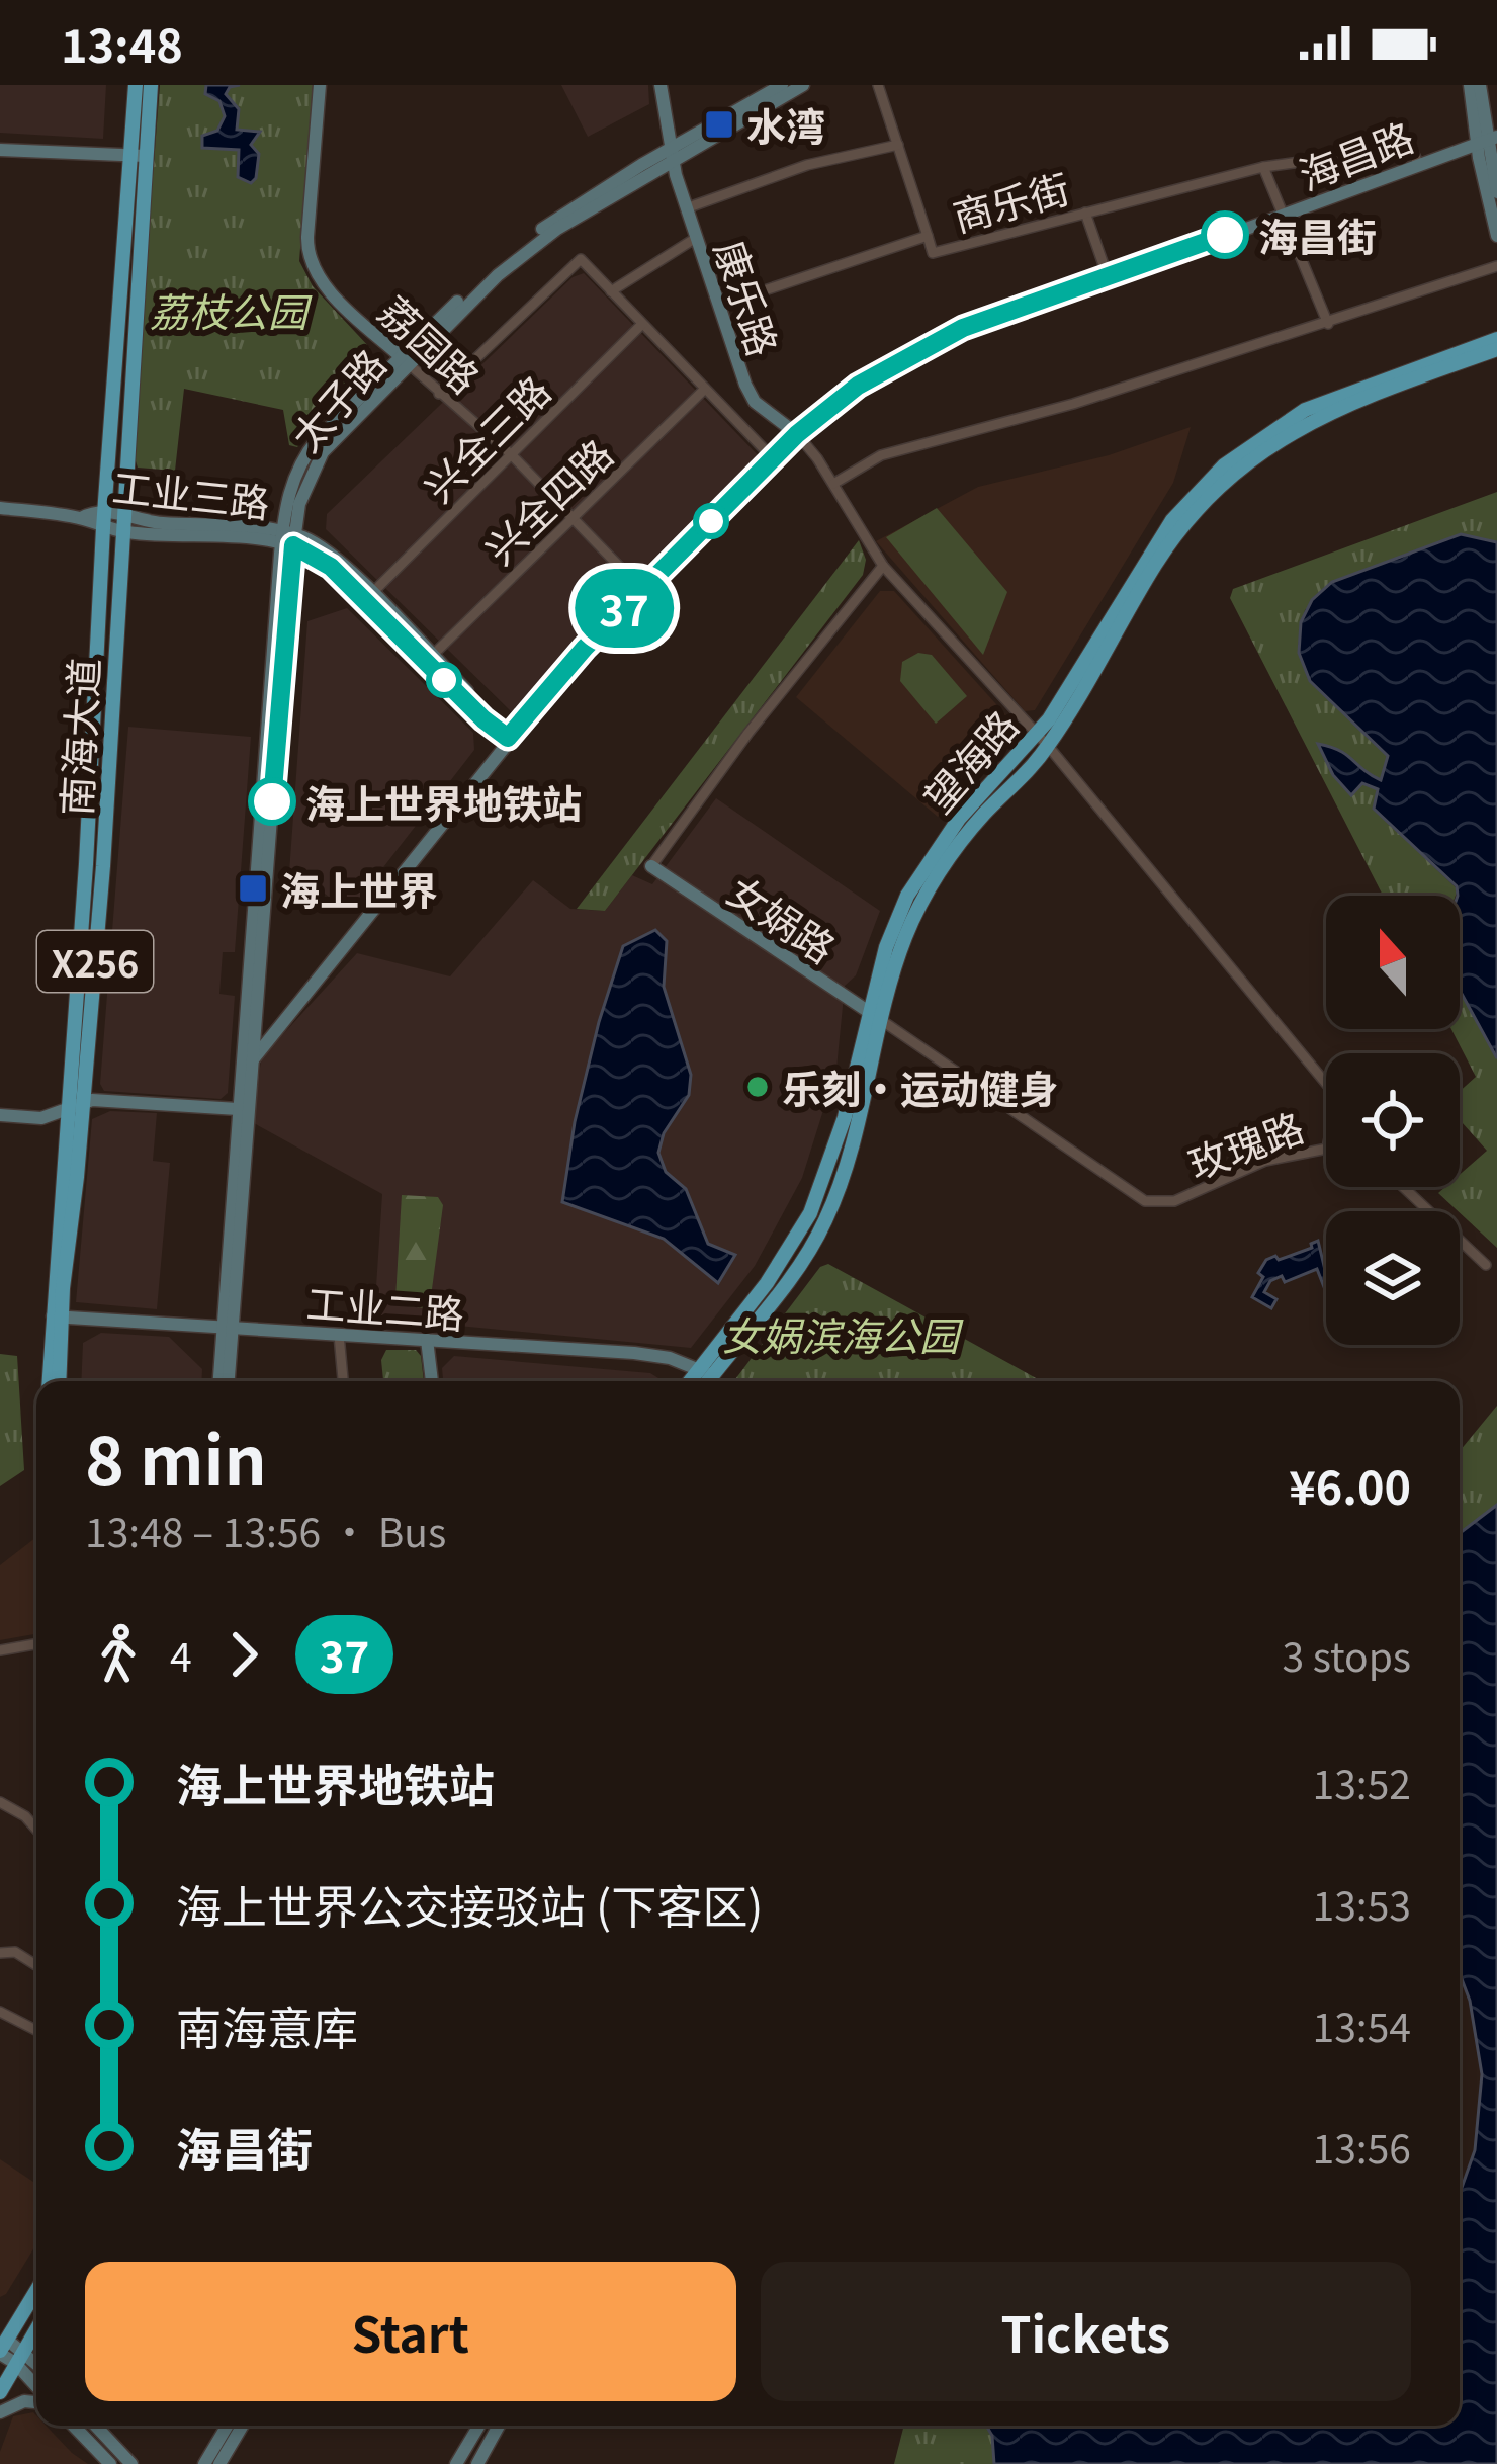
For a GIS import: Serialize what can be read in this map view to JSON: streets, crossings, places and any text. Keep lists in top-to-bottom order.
{
  "streets": {
    "main road": ["南海大道", "望海路", "X256"],
    "street": [
      "海昌路",
      "商乐街",
      "康乐路",
      "荔园路",
      "太子路",
      "兴全三路",
      "工业三路",
      "兴全四路",
      "女娲路",
      "玫瑰路",
      "工业二路"
    ]
  },
  "crossings": [
    ["海昌路", "商乐街"],
    ["海昌路", "康乐路"],
    ["海昌路", "荔园路"],
    ["海昌路", "太子路"],
    ["海昌路", "工业三路"],
    ["商乐街", "康乐路"],
    ["康乐路", "太子路"],
    ["荔园路", "太子路"],
    ["荔园路", "兴全三路"],
    ["荔园路", "兴全四路"],
    ["太子路", "工业三路"],
    ["太子路", "工业二路"],
    ["兴全三路", "工业三路"],
    ["工业三路", "兴全四路"],
    ["工业三路", "南海大道"],
    ["南海大道", "工业二路"],
    ["望海路", "女娲路"],
    ["望海路", "玫瑰路"],
    ["望海路", "工业二路"],
    ["女娲路", "玫瑰路"]
  ],
  "parks": ["荔枝公园", "女娲滨海公园"],
  "places": {
    "transit": ["水湾", "海上世界"],
    "other": ["海昌街", "海上世界地铁站", "乐刻·运动健身"]
  },
  "lines": ["bus line 37"],
  "north": "top",
  "page": {
    "status": "13:48",
    "on_map": "37",
    "heading": ["8 min", "13:48 – 13:56 · Bus", "¥6.00"],
    "legs": ["4", "37", "3 stops"],
    "list": [
      {
        "name": "海上世界地铁站",
        "value": "13:52"
      },
      {
        "name": "海上世界公交接驳站 (下客区)",
        "value": "13:53"
      },
      {
        "name": "南海意库",
        "value": "13:54"
      },
      {
        "name": "海昌街",
        "value": "13:56"
      }
    ],
    "buttons": ["Start", "Tickets"]
  }
}
